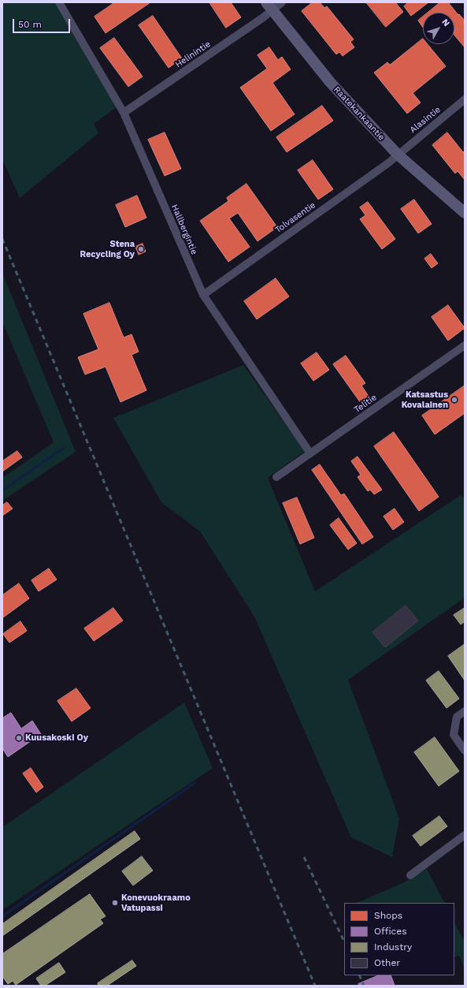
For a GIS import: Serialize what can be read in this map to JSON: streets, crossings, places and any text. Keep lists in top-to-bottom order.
{
  "streets": {
    "main road": ["Raatekankaantie"],
    "street": [
      "Helinintie",
      "Alasintie",
      "Tolvasentie",
      "Hallbergintie",
      "Telitie"
    ]
  },
  "crossings": [
    ["Helinintie", "Raatekankaantie"],
    ["Helinintie", "Hallbergintie"],
    ["Raatekankaantie", "Alasintie"],
    ["Raatekankaantie", "Tolvasentie"],
    ["Alasintie", "Tolvasentie"],
    ["Tolvasentie", "Hallbergintie"],
    ["Hallbergintie", "Telitie"]
  ],
  "places": [
    "Stena Recycling Oy",
    "Katsastus Kovalainen",
    "Kuusakoski Oy",
    "Konevuokraamo Vatupassi"
  ],
  "legend": [
    "Shops",
    "Offices",
    "Industry",
    "Other"
  ],
  "scale_bar": "50 m",
  "north": "top right"
}
